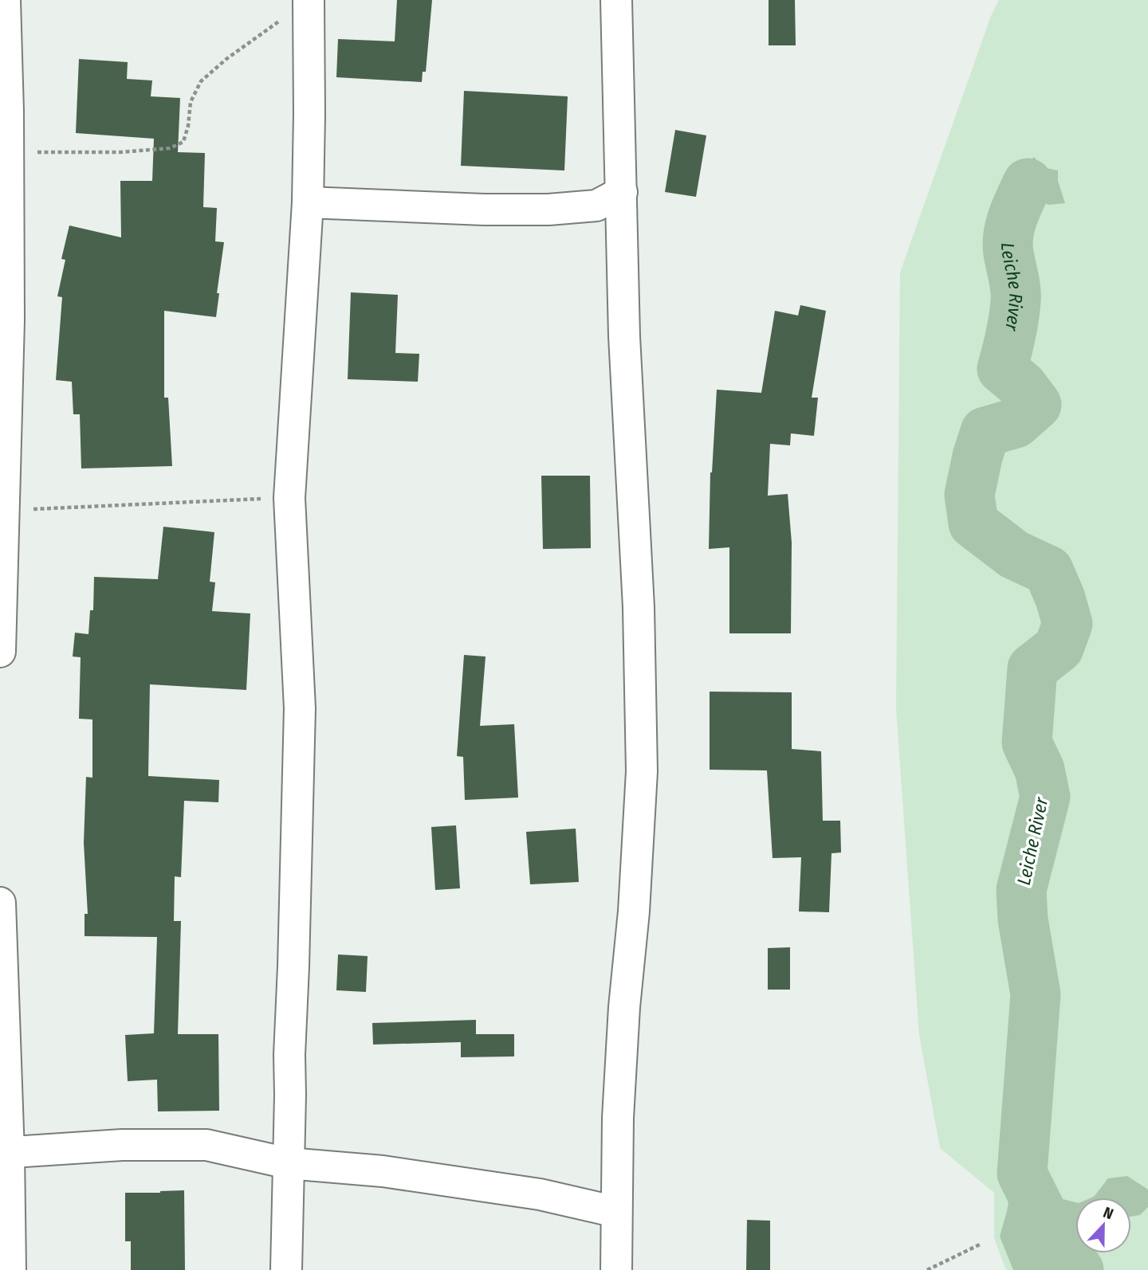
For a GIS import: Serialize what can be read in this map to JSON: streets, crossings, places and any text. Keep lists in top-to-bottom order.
{
  "water": ["Leiche River"],
  "north": "top"
}
